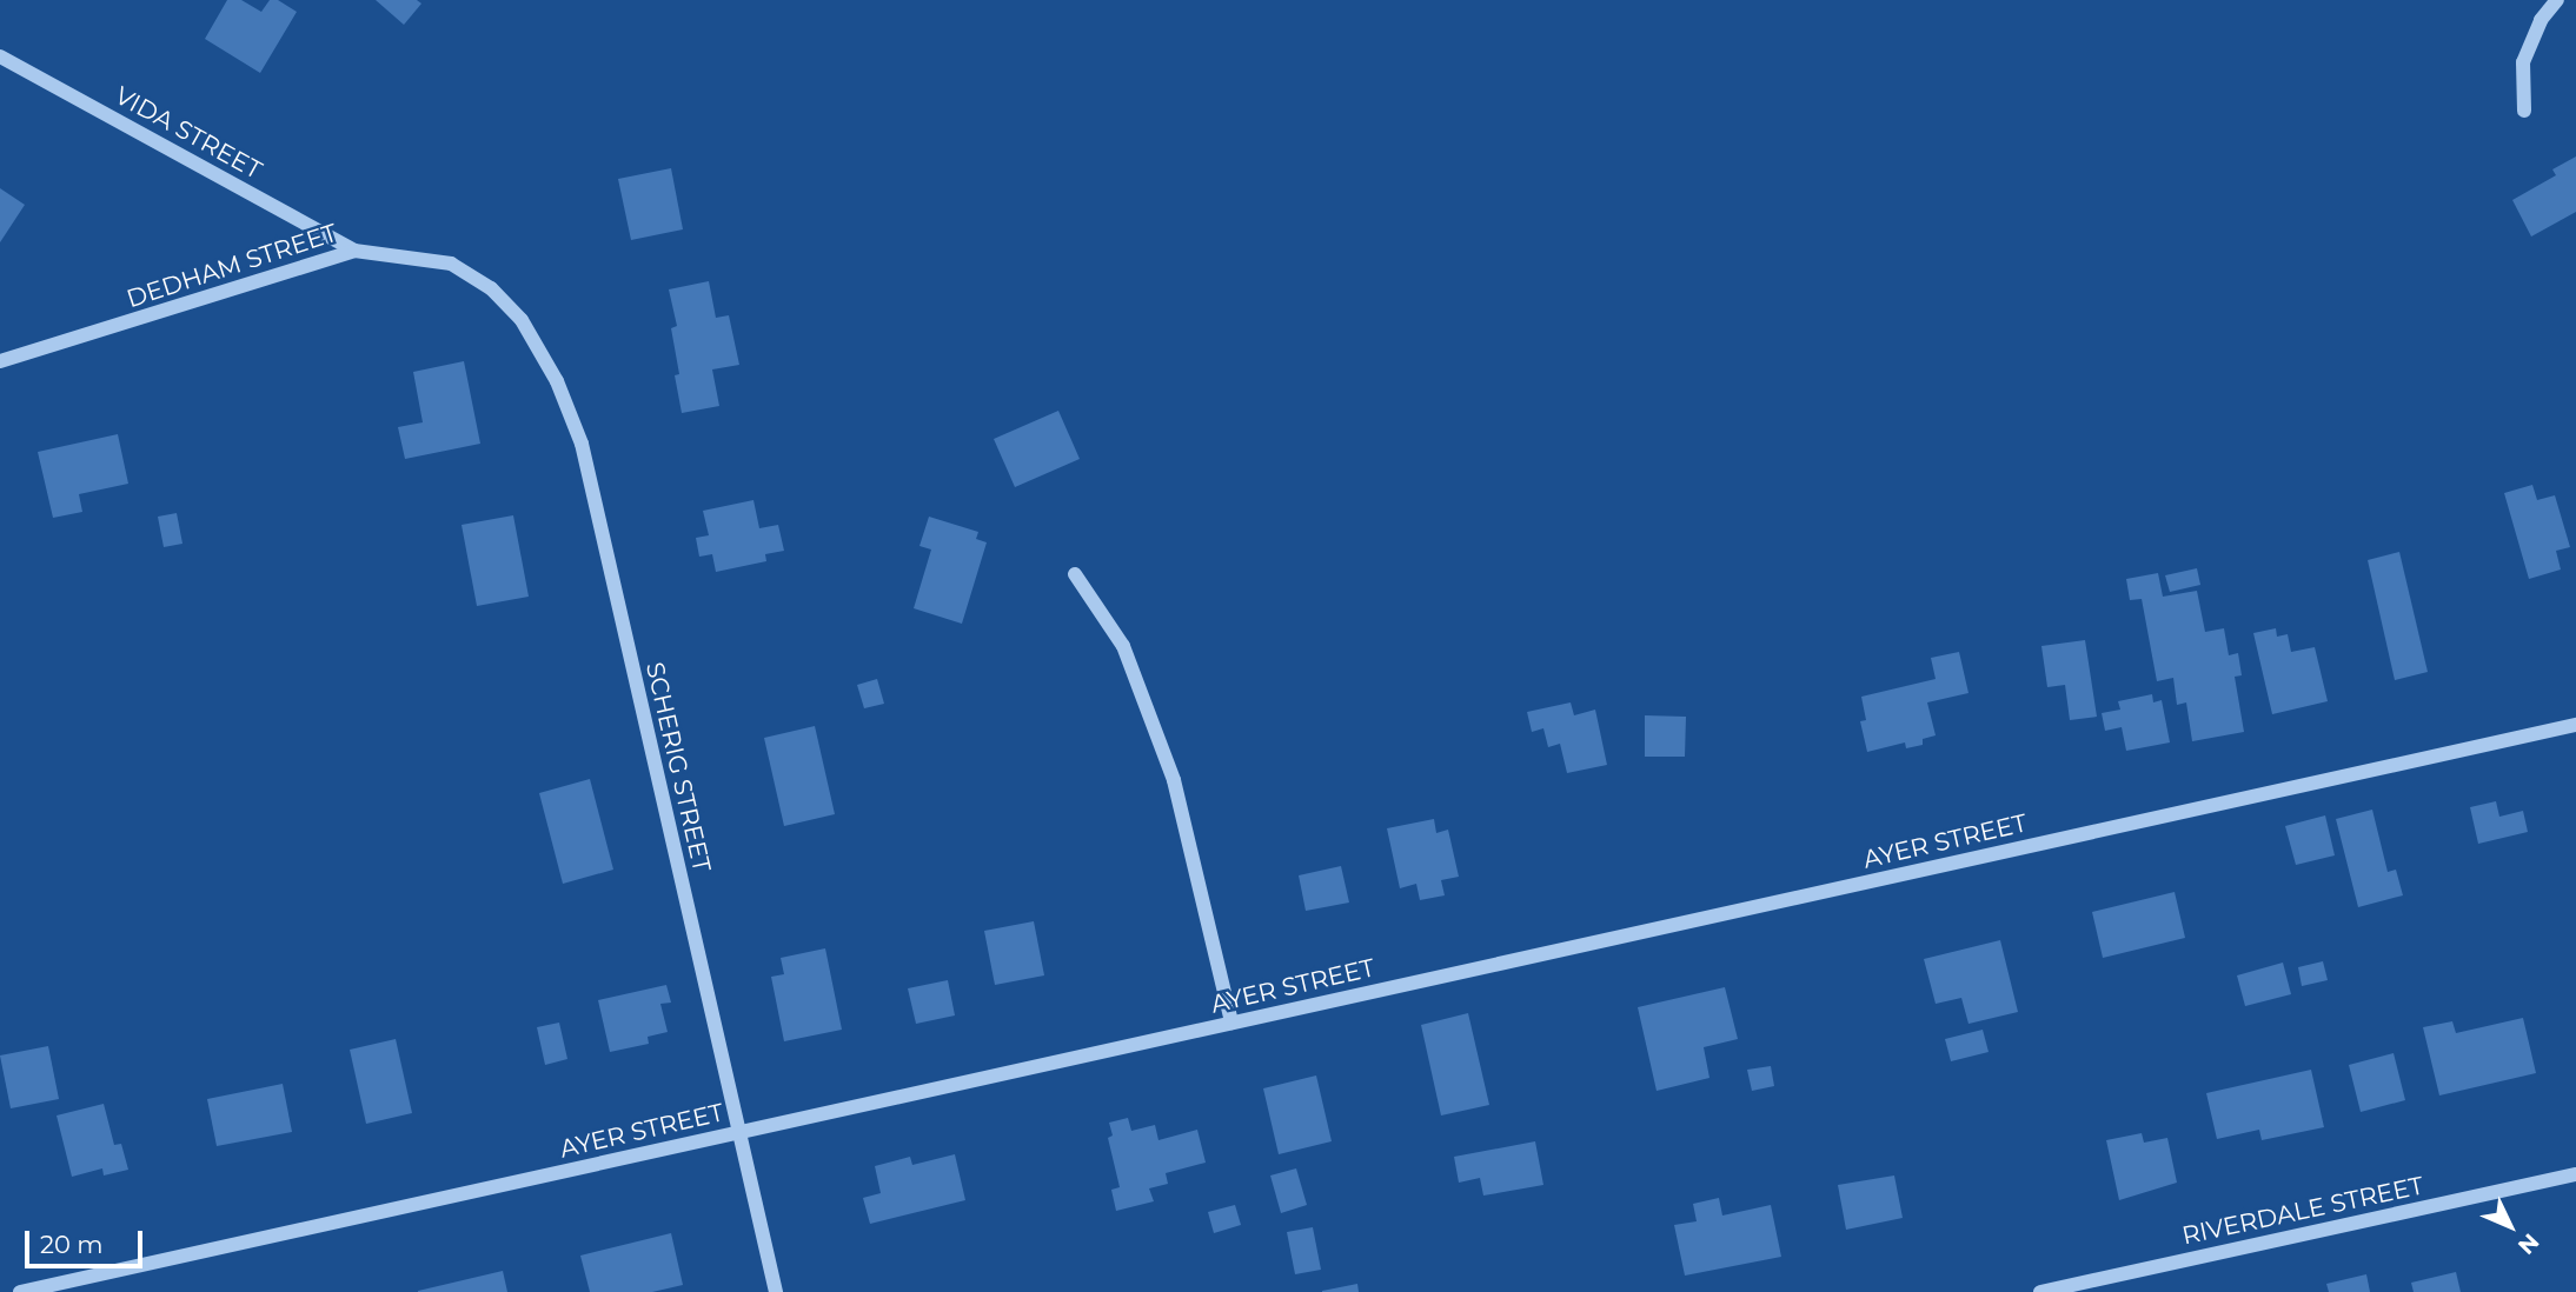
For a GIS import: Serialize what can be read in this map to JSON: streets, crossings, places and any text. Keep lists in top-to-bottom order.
{
  "streets": {
    "street": [
      "VIDA STREET",
      "DEDHAM STREET",
      "SCHERIG STREET",
      "AYER STREET",
      "RIVERDALE STREET"
    ]
  },
  "crossings": [
    ["VIDA STREET", "DEDHAM STREET"],
    ["DEDHAM STREET", "SCHERIG STREET"],
    ["SCHERIG STREET", "AYER STREET"]
  ],
  "scale_bar": "20 m",
  "north": "bottom right"
}
